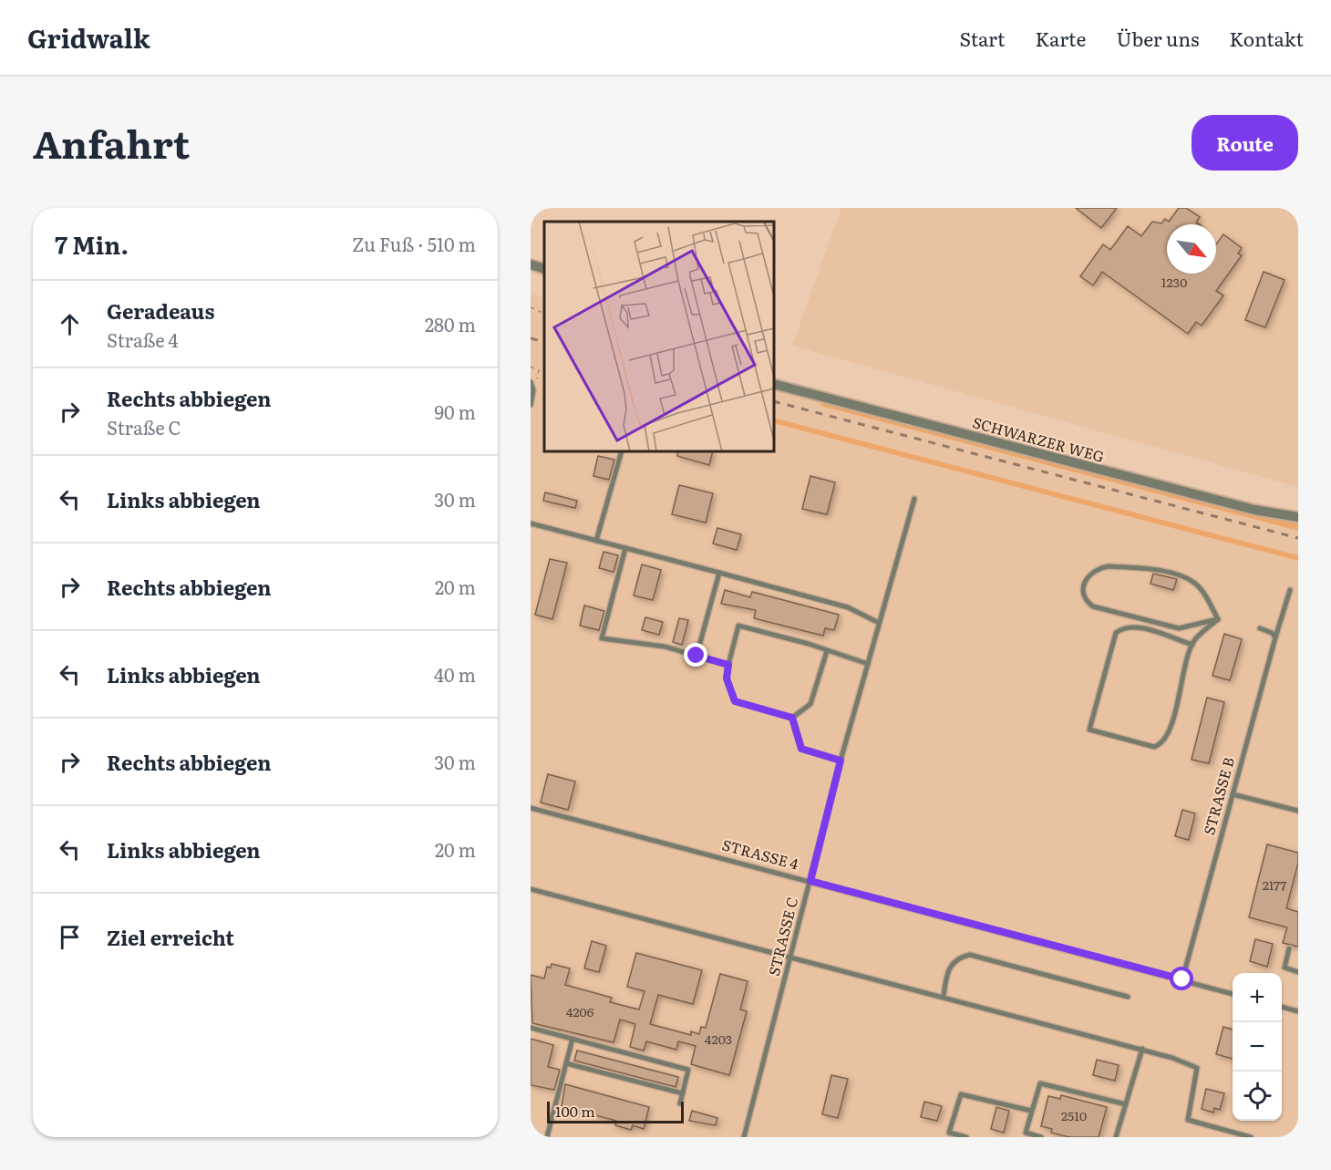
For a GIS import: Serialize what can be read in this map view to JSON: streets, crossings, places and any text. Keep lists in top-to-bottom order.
{
  "streets": {
    "street": ["SCHWARZER WEG"],
    "lane": ["STRASSE B", "STRASSE 4", "STRASSE C"]
  },
  "crossings": [
    ["STRASSE B", "STRASSE 4"],
    ["STRASSE 4", "STRASSE C"]
  ],
  "house_numbers": [
    "1230",
    "2177",
    "4206",
    "4203",
    "2510"
  ],
  "scale_bar": "100 m",
  "north": "bottom right",
  "page": {
    "header": "Gridwalk",
    "nav": [
      "Start",
      "Karte",
      "Über uns",
      "Kontakt"
    ],
    "title": "Anfahrt",
    "buttons": "Route",
    "heading": ["7 Min.", "Zu Fuß · 510 m"],
    "list": [
      ["Geradeaus", "Straße 4", "280 m"],
      ["Rechts abbiegen", "Straße C", "90 m"],
      ["Links abbiegen", "30 m"],
      ["Rechts abbiegen", "20 m"],
      ["Links abbiegen", "40 m"],
      ["Rechts abbiegen", "30 m"],
      ["Links abbiegen", "20 m"],
      "Ziel erreicht"
    ],
    "map_buttons": ["+", "−"],
    "scale": "100 m"
  }
}
